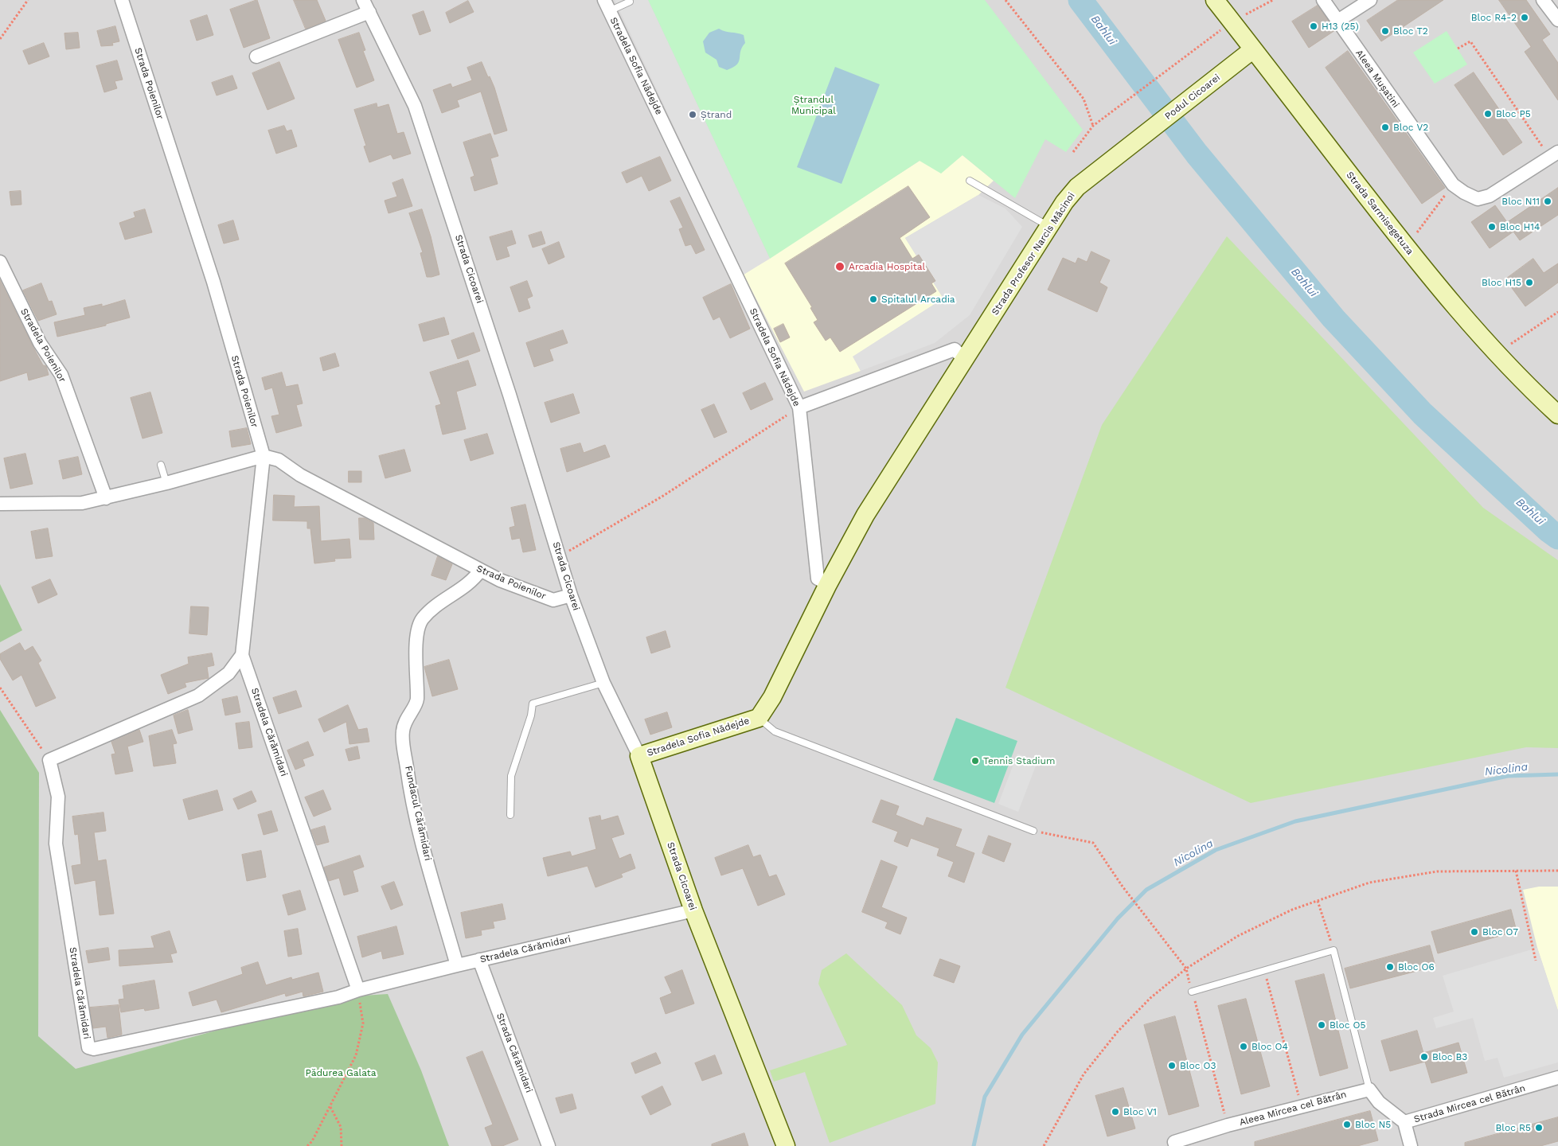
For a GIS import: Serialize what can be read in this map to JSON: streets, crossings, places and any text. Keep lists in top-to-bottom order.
{
  "streets": {
    "street": [
      "Stradela Sofia Nădejde",
      "Aleea Mușatini",
      "Strada Poienilor",
      "Podul Cicoarei",
      "Strada Sarmisegetuza",
      "Strada Profesor Narcis Măcinoi",
      "Strada Cicoarei",
      "Stradela Poienilor",
      "Stradela Cărămidari",
      "Fundacul Cărămidari",
      "Strada Cărămidari",
      "Strada Mircea cel Bătrân",
      "Aleea Mircea cel Bătrân"
    ]
  },
  "crossings": [
    ["Stradela Sofia Nădejde", "Strada Profesor Narcis Măcinoi"],
    ["Stradela Sofia Nădejde", "Strada Cicoarei"],
    ["Strada Poienilor", "Strada Cicoarei"],
    ["Strada Poienilor", "Stradela Cărămidari"],
    ["Strada Poienilor", "Fundacul Cărămidari"],
    ["Podul Cicoarei", "Strada Sarmisegetuza"],
    ["Podul Cicoarei", "Strada Profesor Narcis Măcinoi"],
    ["Strada Cicoarei", "Stradela Cărămidari"],
    ["Stradela Cărămidari", "Fundacul Cărămidari"],
    ["Stradela Cărămidari", "Strada Cărămidari"]
  ],
  "water": ["Bahlui", "Nicolina"],
  "parks": ["Ștrandul Municipal", "Pădurea Galata"],
  "places": [
    "Bloc R4-2",
    "H13 (25)",
    "Bloc T2",
    "Bloc P5",
    "Ștrand",
    "Bloc V2",
    "Bloc N11",
    "Bloc H14",
    "Arcadia Hospital",
    "Bloc H15",
    "Spitalul Arcadia",
    "Tennis Stadium",
    "Bloc O7",
    "Bloc O6",
    "Bloc O5",
    "Bloc O4",
    "Bloc B3",
    "Bloc O3",
    "Bloc V1",
    "Bloc N5",
    "Bloc R5"
  ]
}
